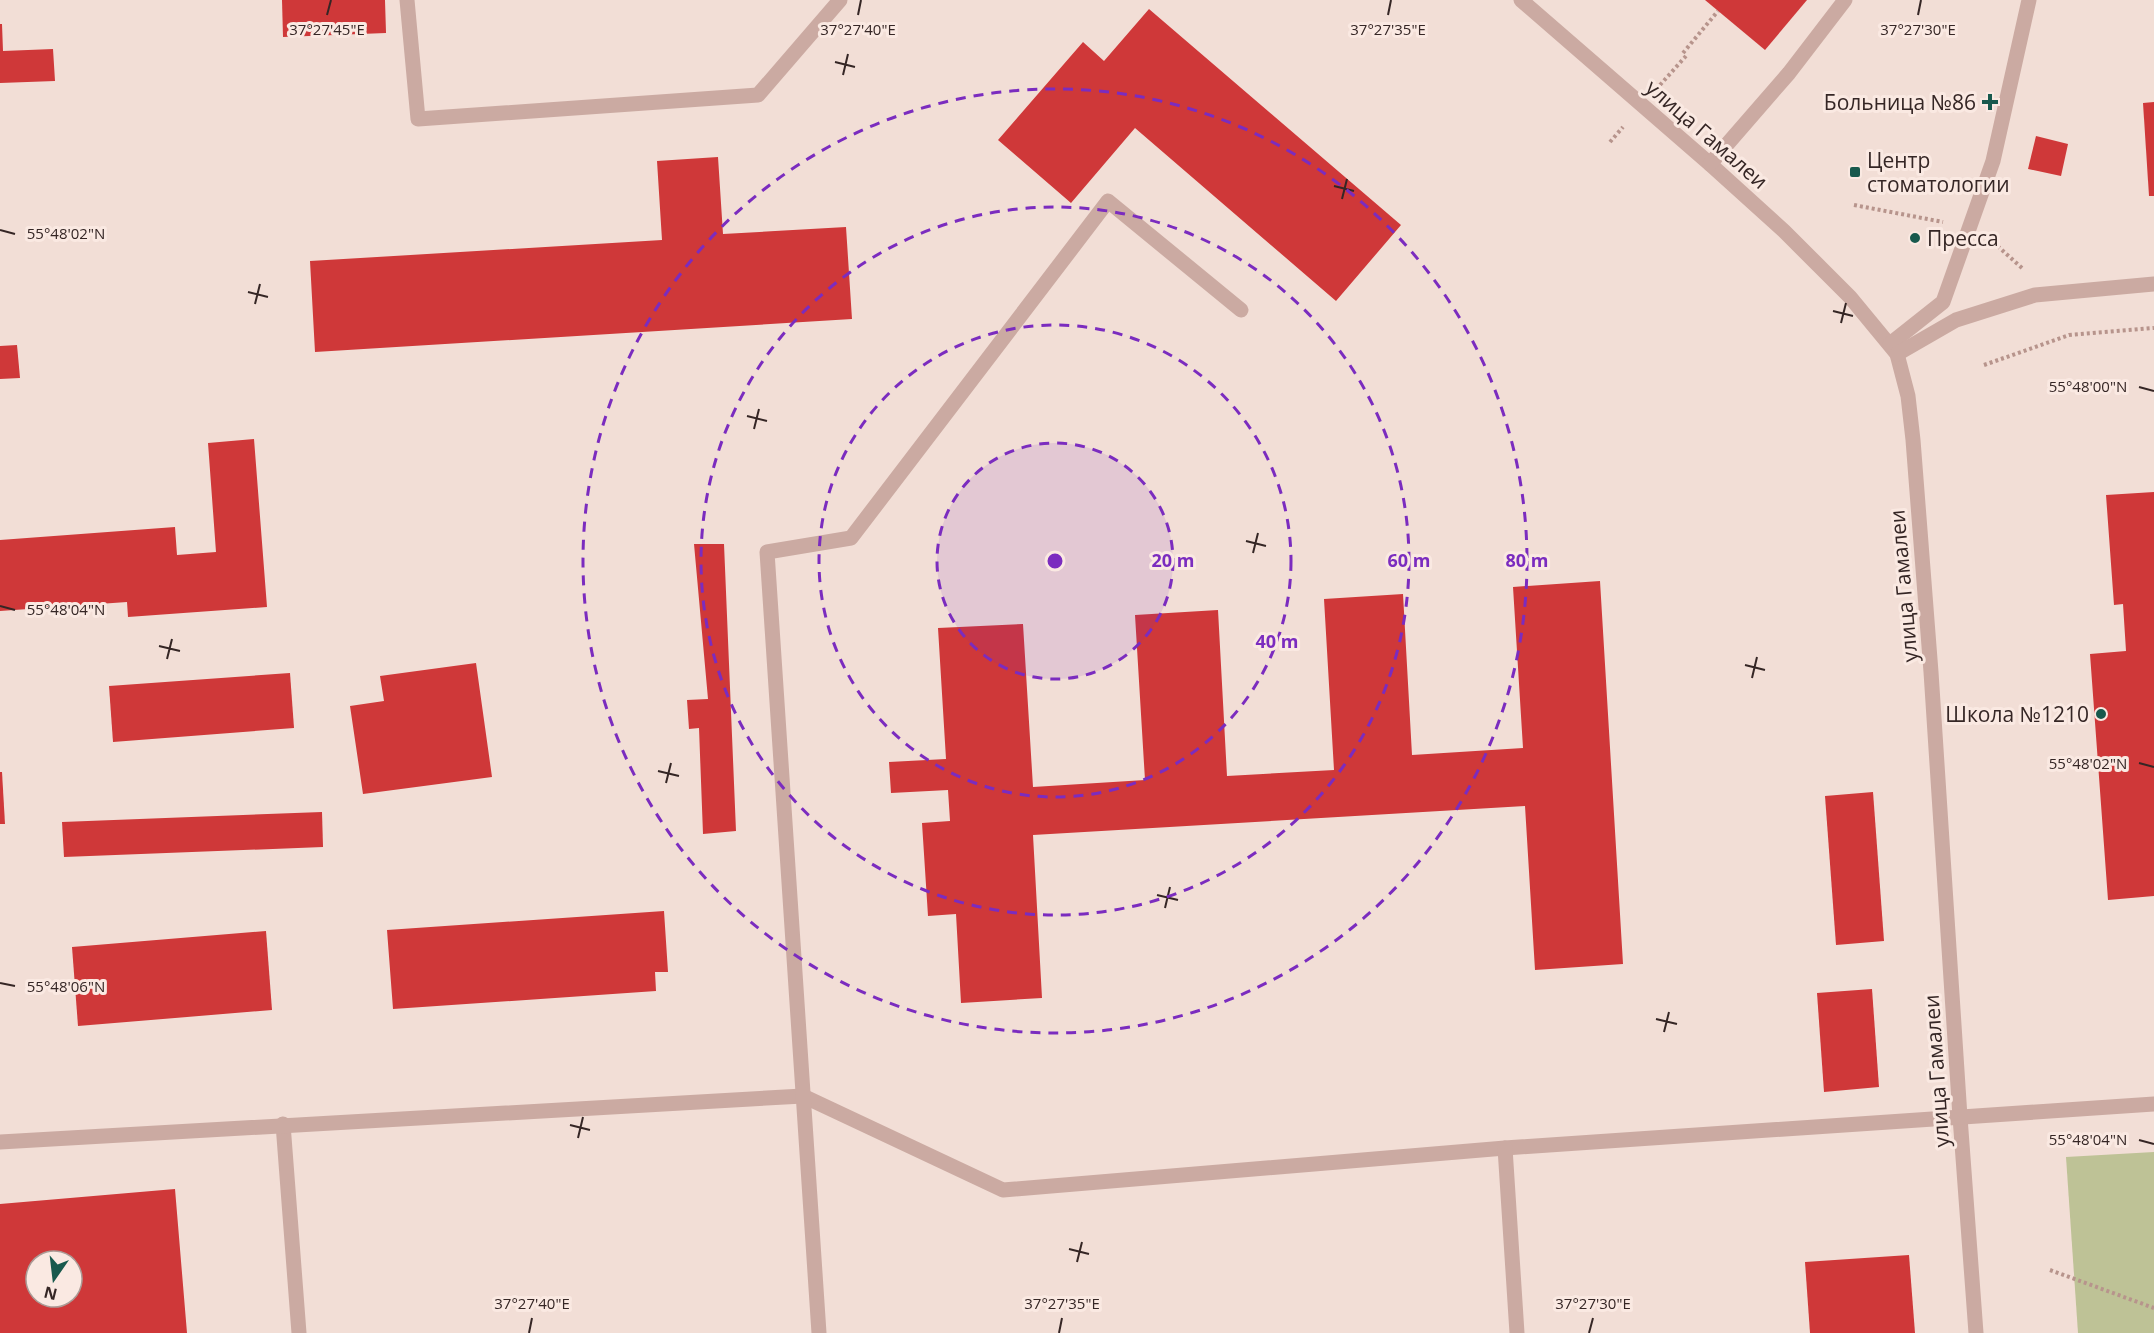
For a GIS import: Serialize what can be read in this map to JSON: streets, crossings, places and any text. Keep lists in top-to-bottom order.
{
  "streets": {
    "street": ["улица Гамалеи"]
  },
  "places": {
    "health": ["Больница №86"],
    "transit": ["Центр стоматологии"],
    "other": ["Пресса", "Школа №1210"]
  },
  "north": "bottom",
  "coordinates": [
    "37°27'45\"E",
    "37°27'40\"E",
    "37°27'35\"E",
    "37°27'30\"E",
    "55°48'02\"N",
    "55°48'00\"N",
    "55°48'04\"N",
    "55°48'06\"N"
  ],
  "rings": [
    "20 m",
    "60 m",
    "80 m",
    "40 m"
  ]
}
